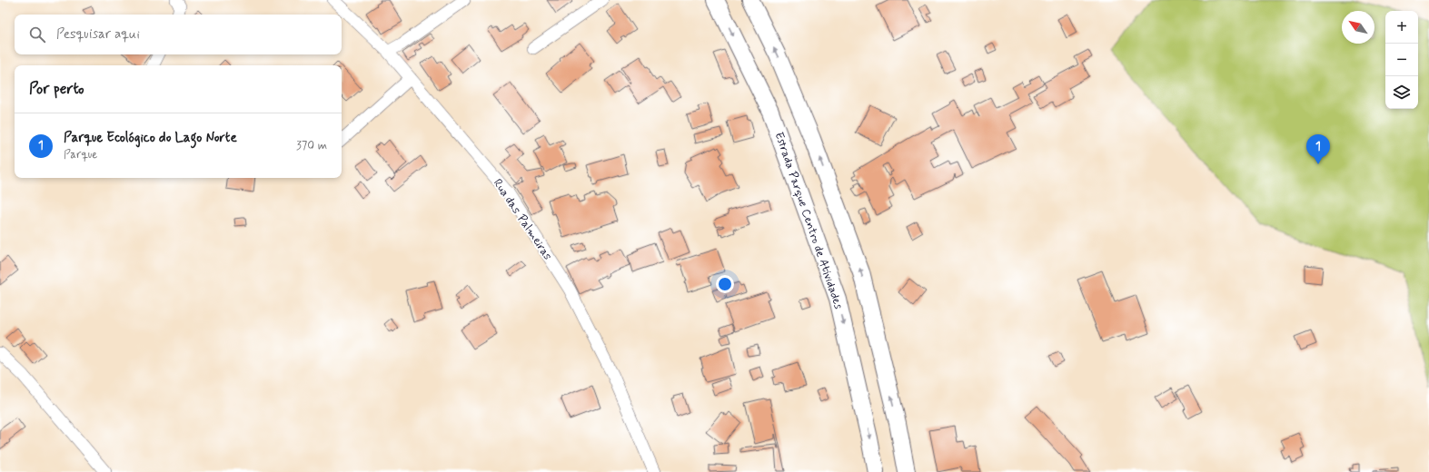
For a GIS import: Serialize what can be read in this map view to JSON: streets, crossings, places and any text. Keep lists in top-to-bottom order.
{
  "streets": {
    "main road": ["Estrada Parque Centro de Atividades"],
    "street": ["Rua das Palmeiras"]
  },
  "north": "top left",
  "page": {
    "map_buttons": ["+", "−"],
    "search": "Pesquisar aqui",
    "heading": "Por perto",
    "list": [
      {
        "mark": "1",
        "name": "Parque Ecológico do Lago Norte",
        "note": "Parque",
        "value": "370 m"
      }
    ],
    "pins": "1"
  }
}
